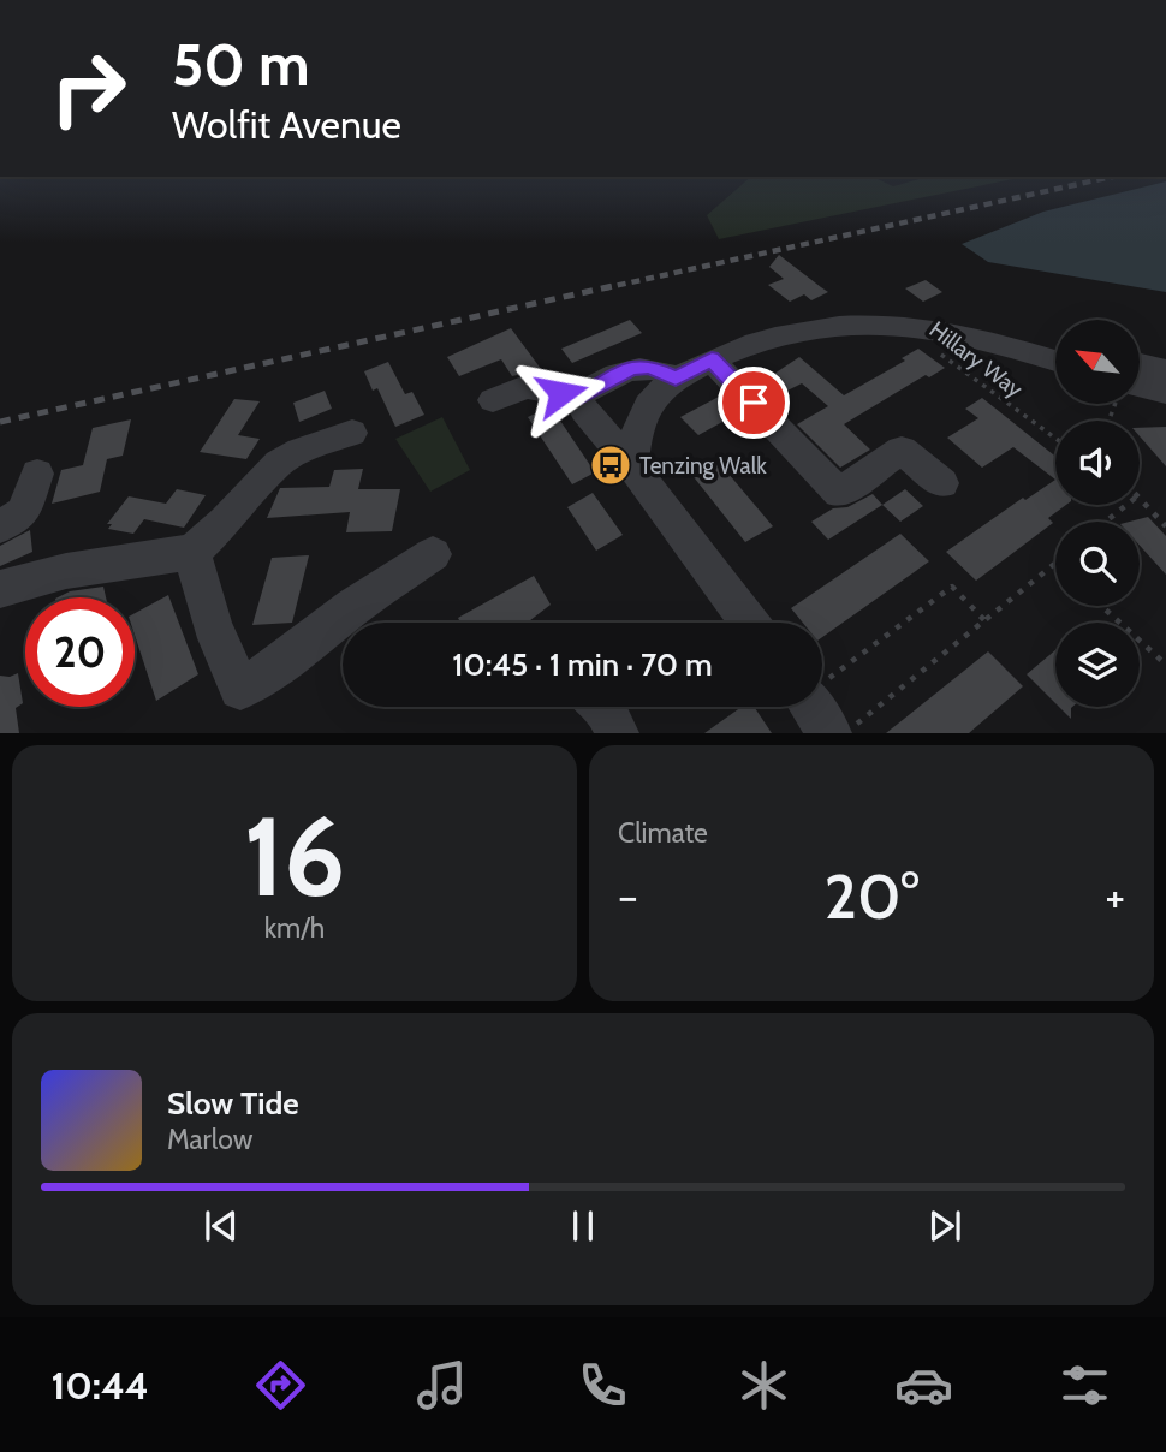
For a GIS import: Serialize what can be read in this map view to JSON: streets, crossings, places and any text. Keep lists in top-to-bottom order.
{
  "streets": {
    "path": ["Hillary Way"]
  },
  "places": {
    "bus stop": ["Tenzing Walk"]
  },
  "north": "top left",
  "page": {
    "turn": ["50 m", "Wolfit Avenue"],
    "limit": "20",
    "trip": "10:45 · 1 min · 70 m",
    "tile": [
      ["16", "km/h"],
      "Climate"
    ],
    "heat": ["−", "20°", "+"],
    "song": ["Slow Tide", "Marlow"],
    "tabs": "10:44"
  }
}
